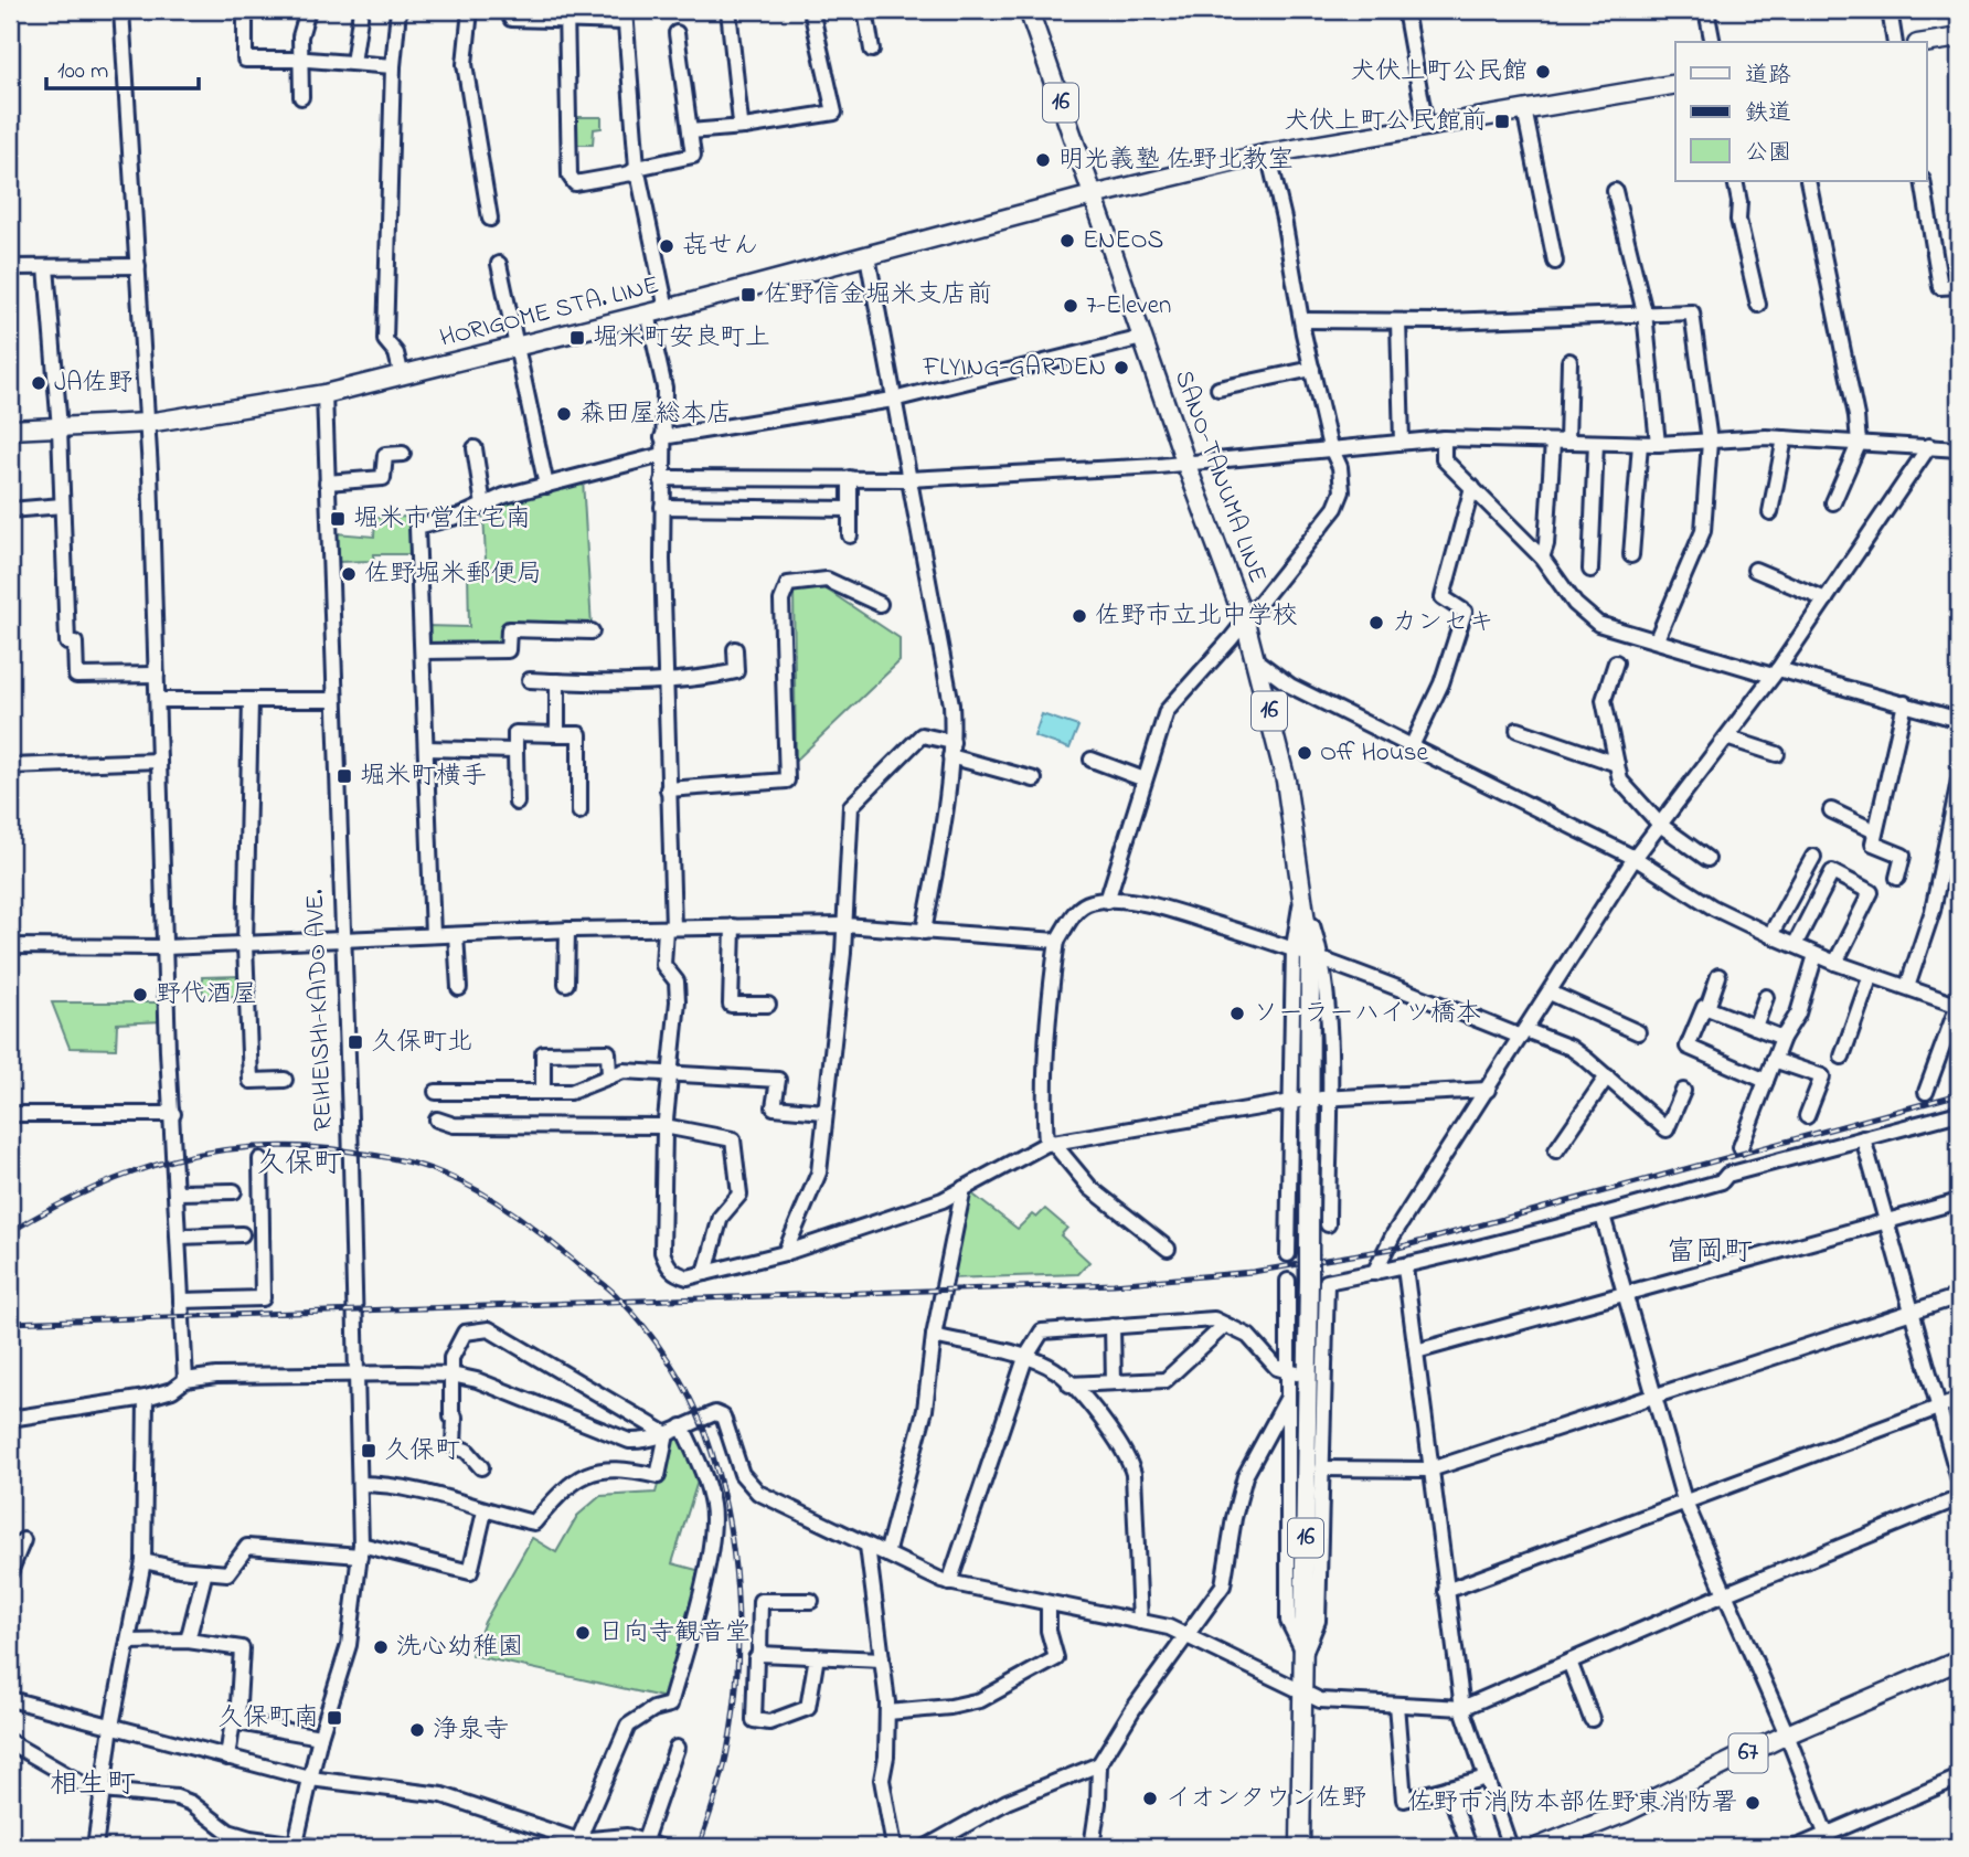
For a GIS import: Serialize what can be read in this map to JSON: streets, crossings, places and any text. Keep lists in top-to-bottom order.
{
  "streets": {
    "main road": [
      "16",
      "HORIGOME STA. LINE",
      "SANO-TANUMA LINE",
      "67"
    ],
    "street": ["REIHEISHI-KAIDO AVE."]
  },
  "crossings": [
    ["16", "SANO-TANUMA LINE"],
    ["HORIGOME STA. LINE", "SANO-TANUMA LINE"],
    ["HORIGOME STA. LINE", "REIHEISHI-KAIDO AVE."]
  ],
  "districts": ["久保町", "富岡町", "相生町"],
  "places": {
    "other": [
      "犬伏上町公民館",
      "明光義塾 佐野北教室",
      "ENEOS",
      "㐂せん",
      "7-Eleven",
      "FLYING-GARDEN",
      "JA佐野",
      "森田屋総本店",
      "佐野堀米郵便局",
      "佐野市立北中学校",
      "カンセキ",
      "Off House",
      "野代酒屋",
      "ソーラーハイツ橋本",
      "日向寺観音堂",
      "洗心幼稚園",
      "浄泉寺",
      "イオンタウン佐野",
      "佐野市消防本部佐野東消防署"
    ],
    "transit": [
      "犬伏上町公民館前",
      "佐野信金堀米支店前",
      "堀米町安良町上",
      "堀米市営住宅南",
      "堀米町横手",
      "久保町北",
      "久保町",
      "久保町南"
    ]
  },
  "legend": ["道路", "鉄道", "公園"],
  "scale_bar": "100 m"
}
